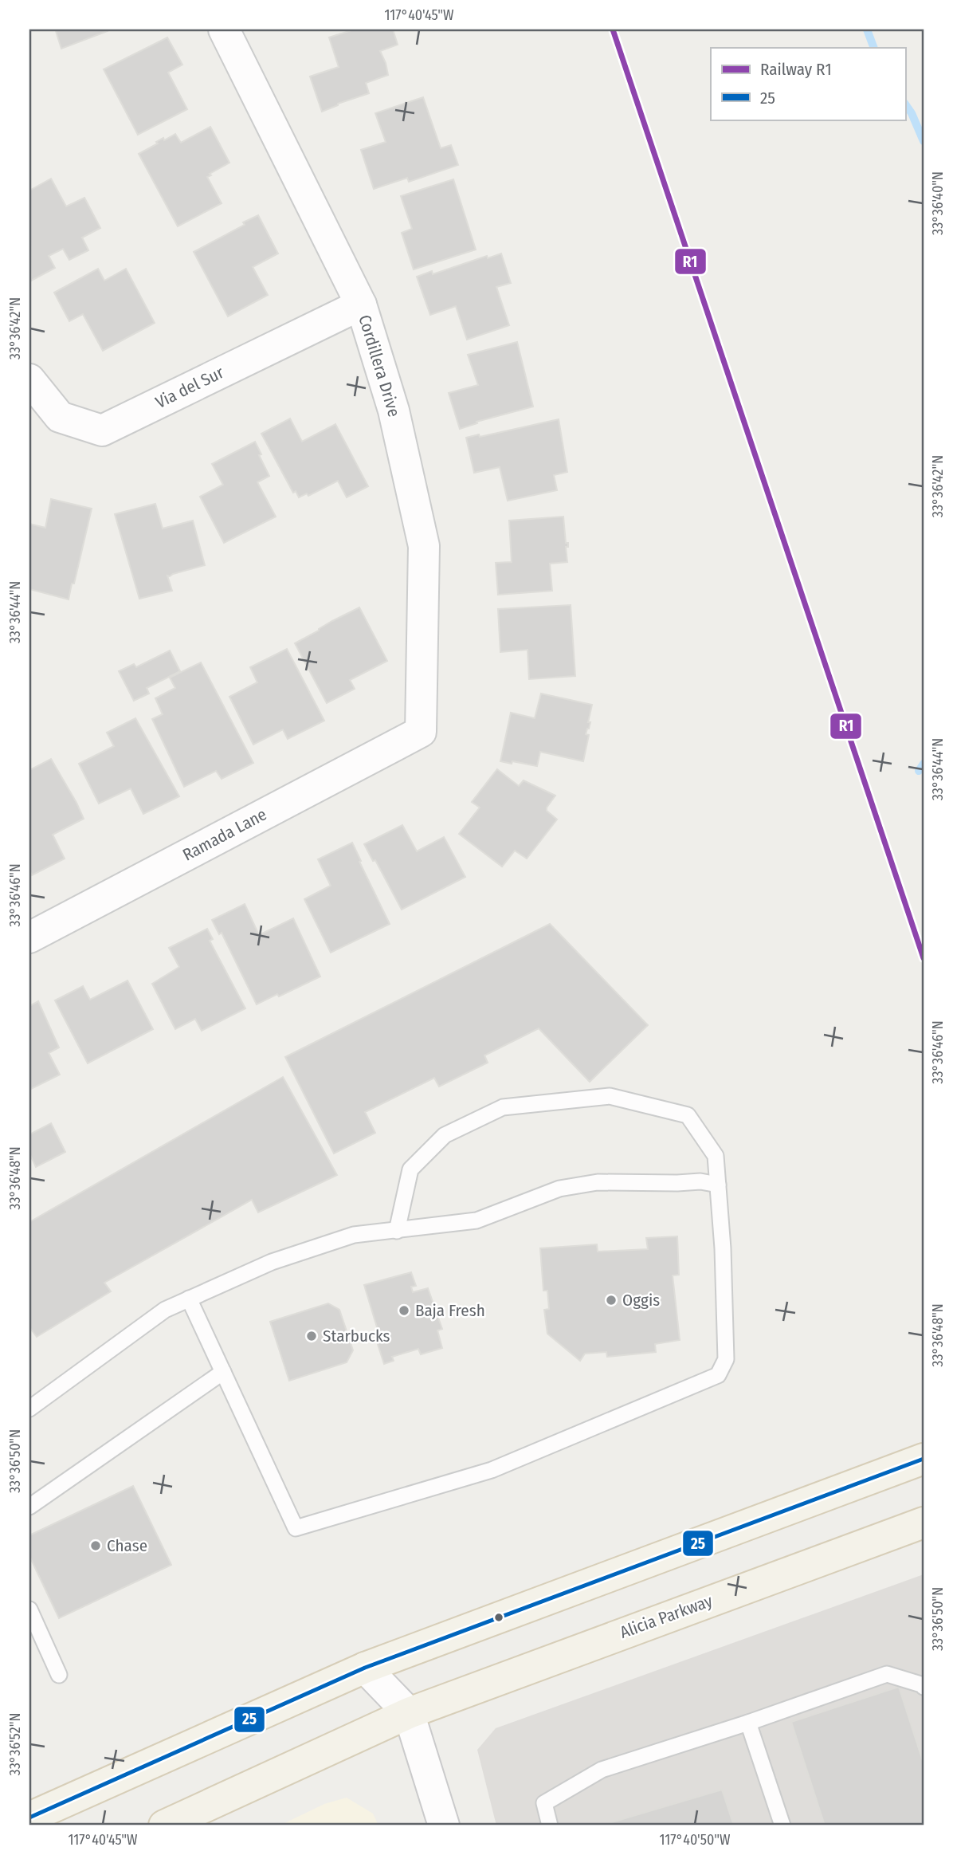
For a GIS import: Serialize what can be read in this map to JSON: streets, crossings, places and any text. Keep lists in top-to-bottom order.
{
  "streets": {
    "main road": ["Alicia Parkway"],
    "street": ["Cordillera Drive", "Via del Sur", "Ramada Lane"]
  },
  "crossings": [
    ["Cordillera Drive", "Via del Sur"],
    ["Cordillera Drive", "Ramada Lane"]
  ],
  "places": [
    "Oggis",
    "Baja Fresh",
    "Starbucks",
    "Chase"
  ],
  "lines": ["rail line R1", "transit line 25"],
  "legend": ["Railway R1", "25"],
  "coordinates": [
    "117°40'45\"W",
    "33°36'40\"N",
    "33°36'42\"N",
    "33°36'44\"N",
    "33°36'46\"N",
    "33°36'48\"N",
    "33°36'50\"N",
    "33°36'52\"N",
    "117°40'50\"W"
  ]
}
